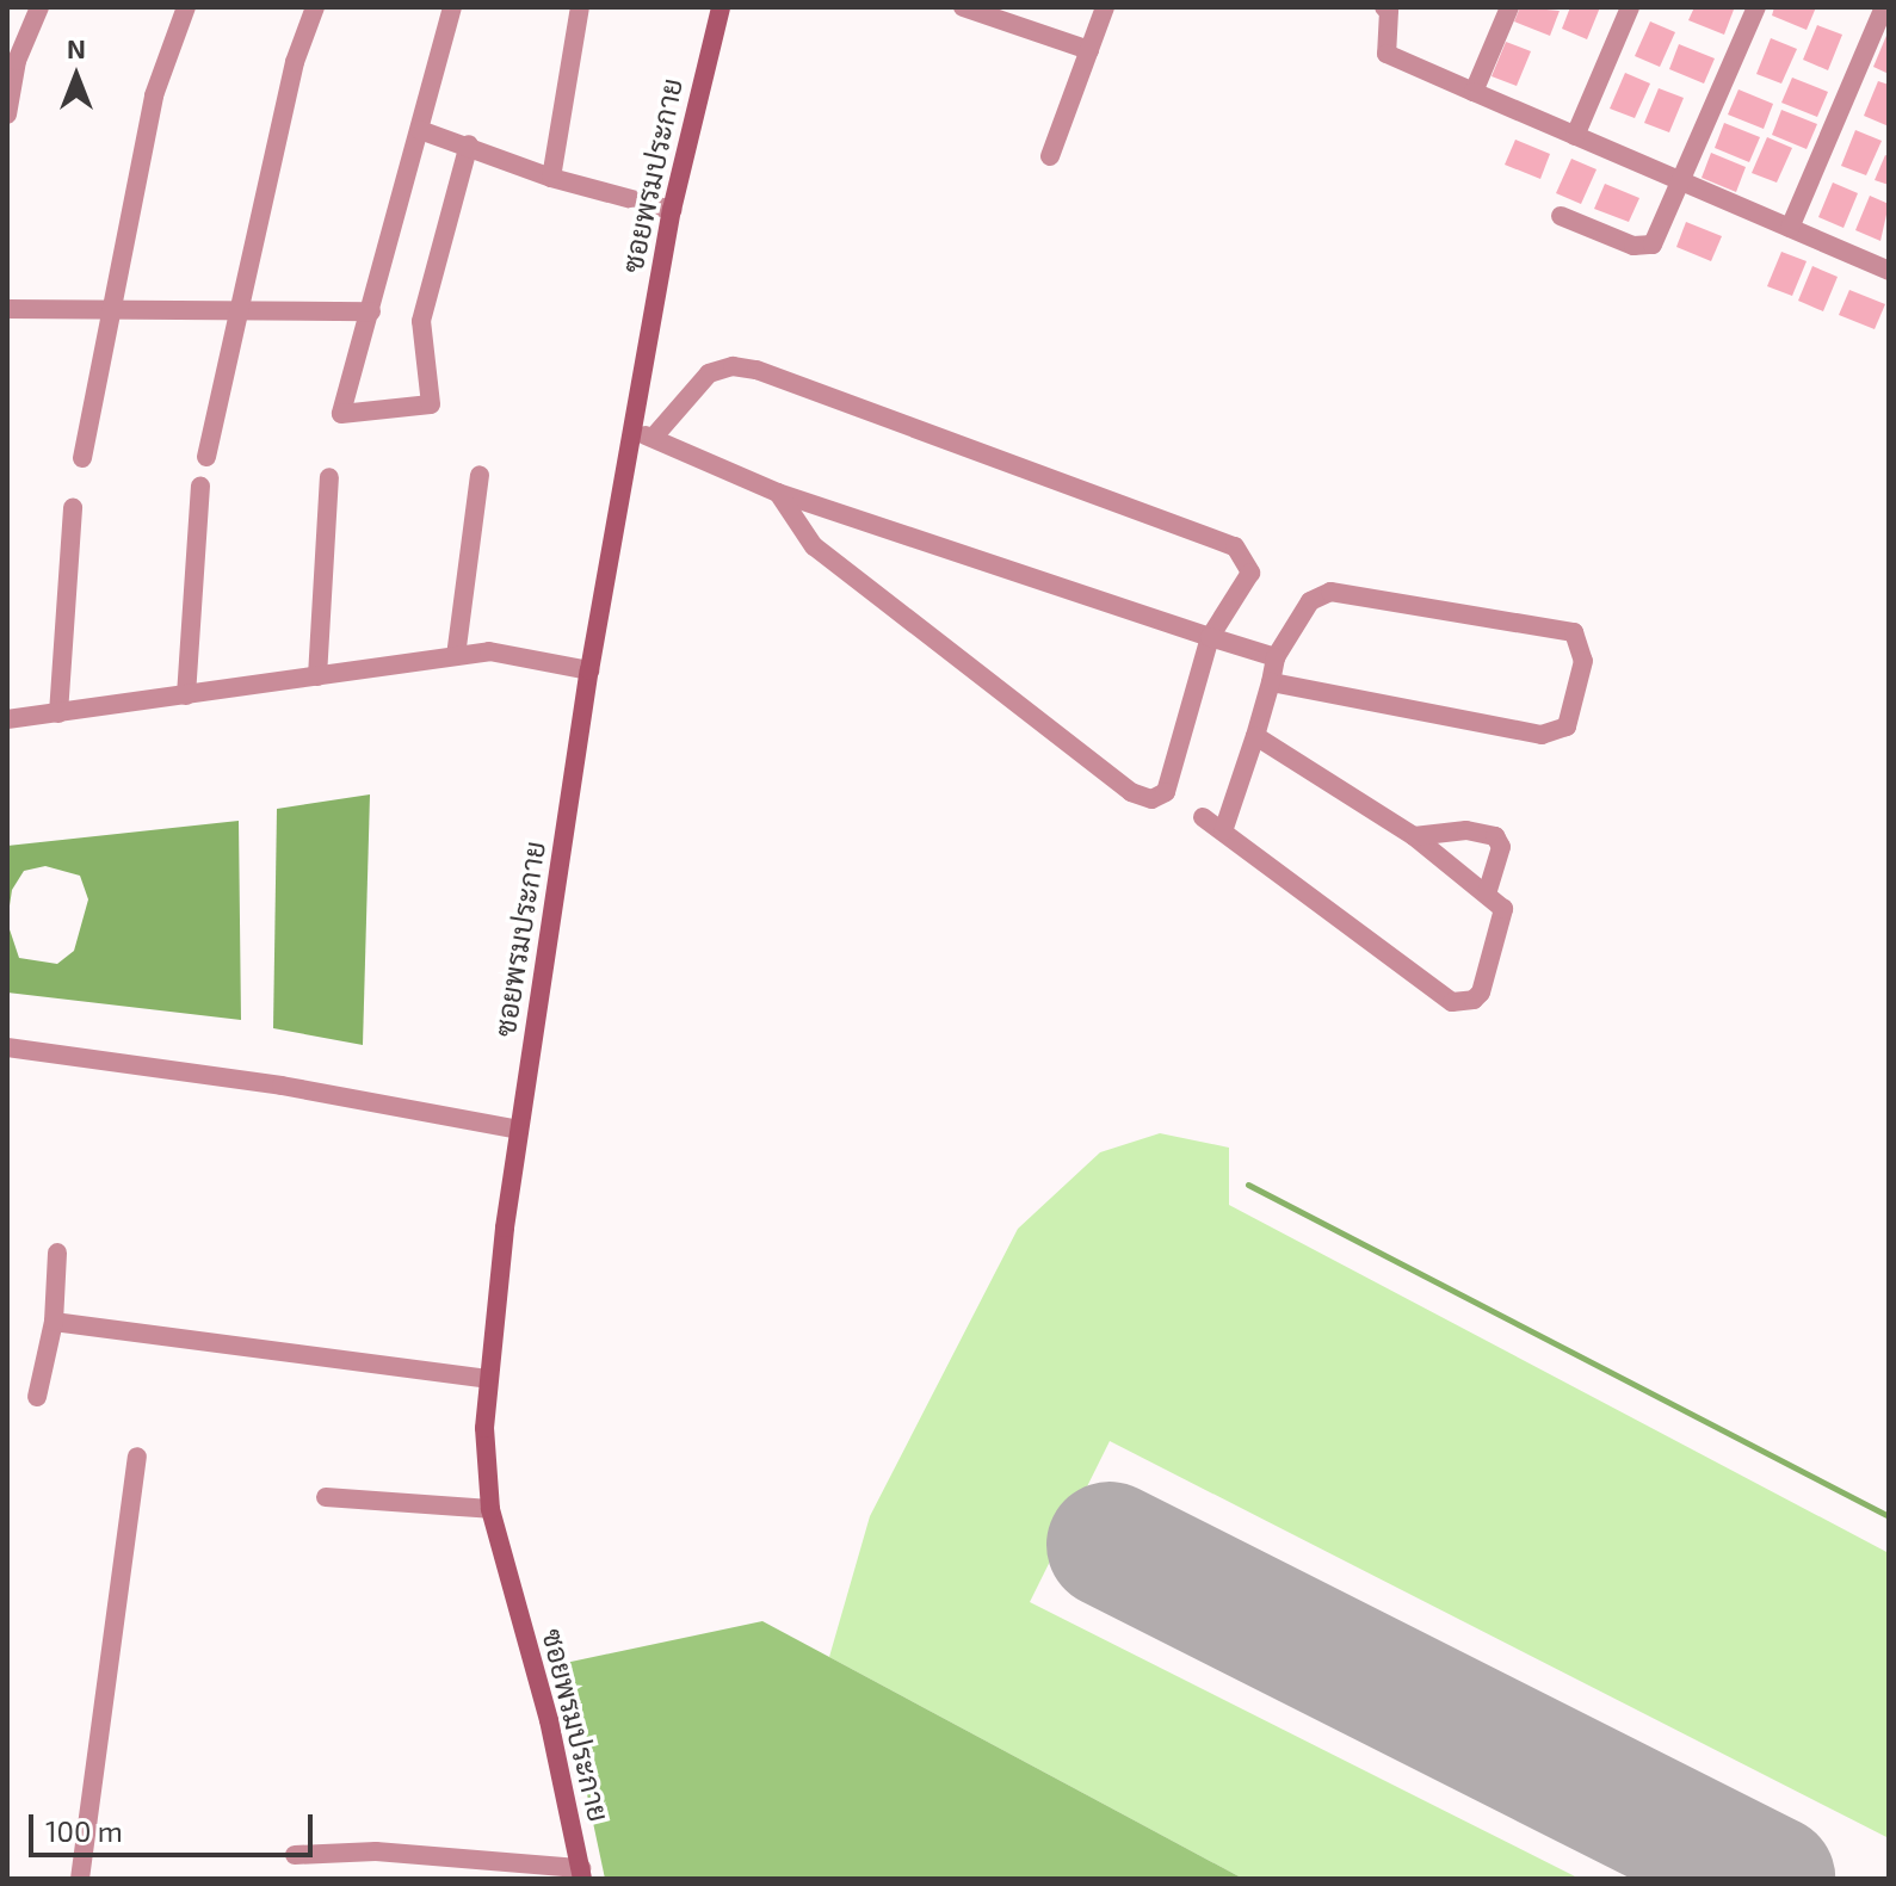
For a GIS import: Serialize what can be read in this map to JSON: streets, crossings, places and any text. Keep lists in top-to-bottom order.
{
  "streets": {
    "street": ["ซอยพรมประกาย"]
  },
  "scale_bar": "100 m",
  "north": "top"
}
